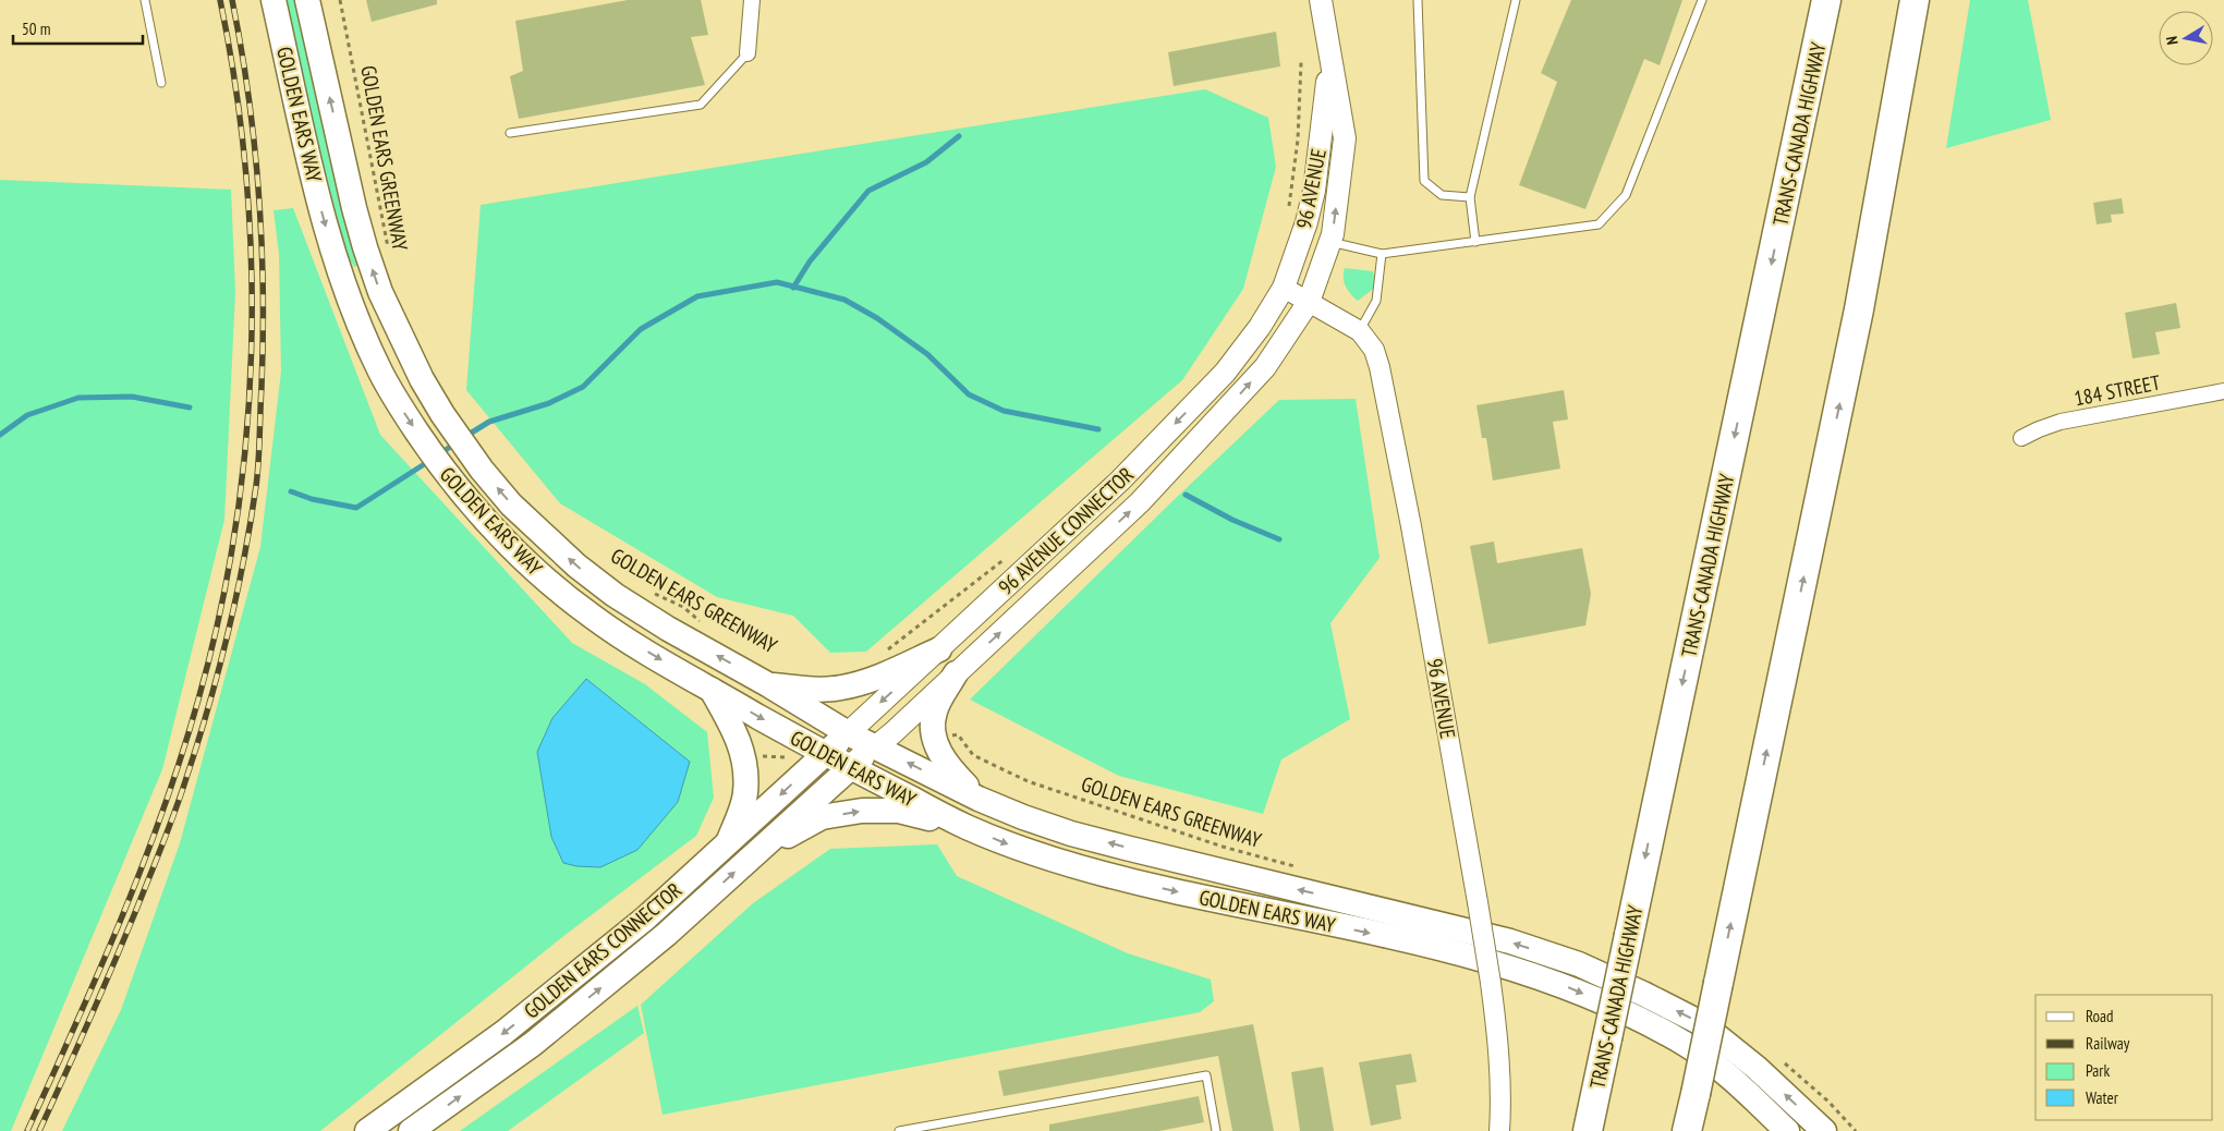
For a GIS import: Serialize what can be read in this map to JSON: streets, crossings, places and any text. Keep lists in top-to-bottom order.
{
  "streets": {
    "highway": ["TRANS-CANADA HIGHWAY"],
    "main road": [
      "GOLDEN EARS WAY",
      "96 AVENUE",
      "96 AVENUE CONNECTOR",
      "GOLDEN EARS CONNECTOR"
    ],
    "street": ["184 STREET"],
    "path": ["GOLDEN EARS GREENWAY"]
  },
  "crossings": [
    ["GOLDEN EARS WAY", "96 AVENUE CONNECTOR"],
    ["GOLDEN EARS WAY", "GOLDEN EARS CONNECTOR"],
    ["96 AVENUE", "96 AVENUE CONNECTOR"],
    ["96 AVENUE CONNECTOR", "GOLDEN EARS CONNECTOR"]
  ],
  "legend": [
    "Road",
    "Railway",
    "Park",
    "Water"
  ],
  "scale_bar": "50 m",
  "north": "left"
}
